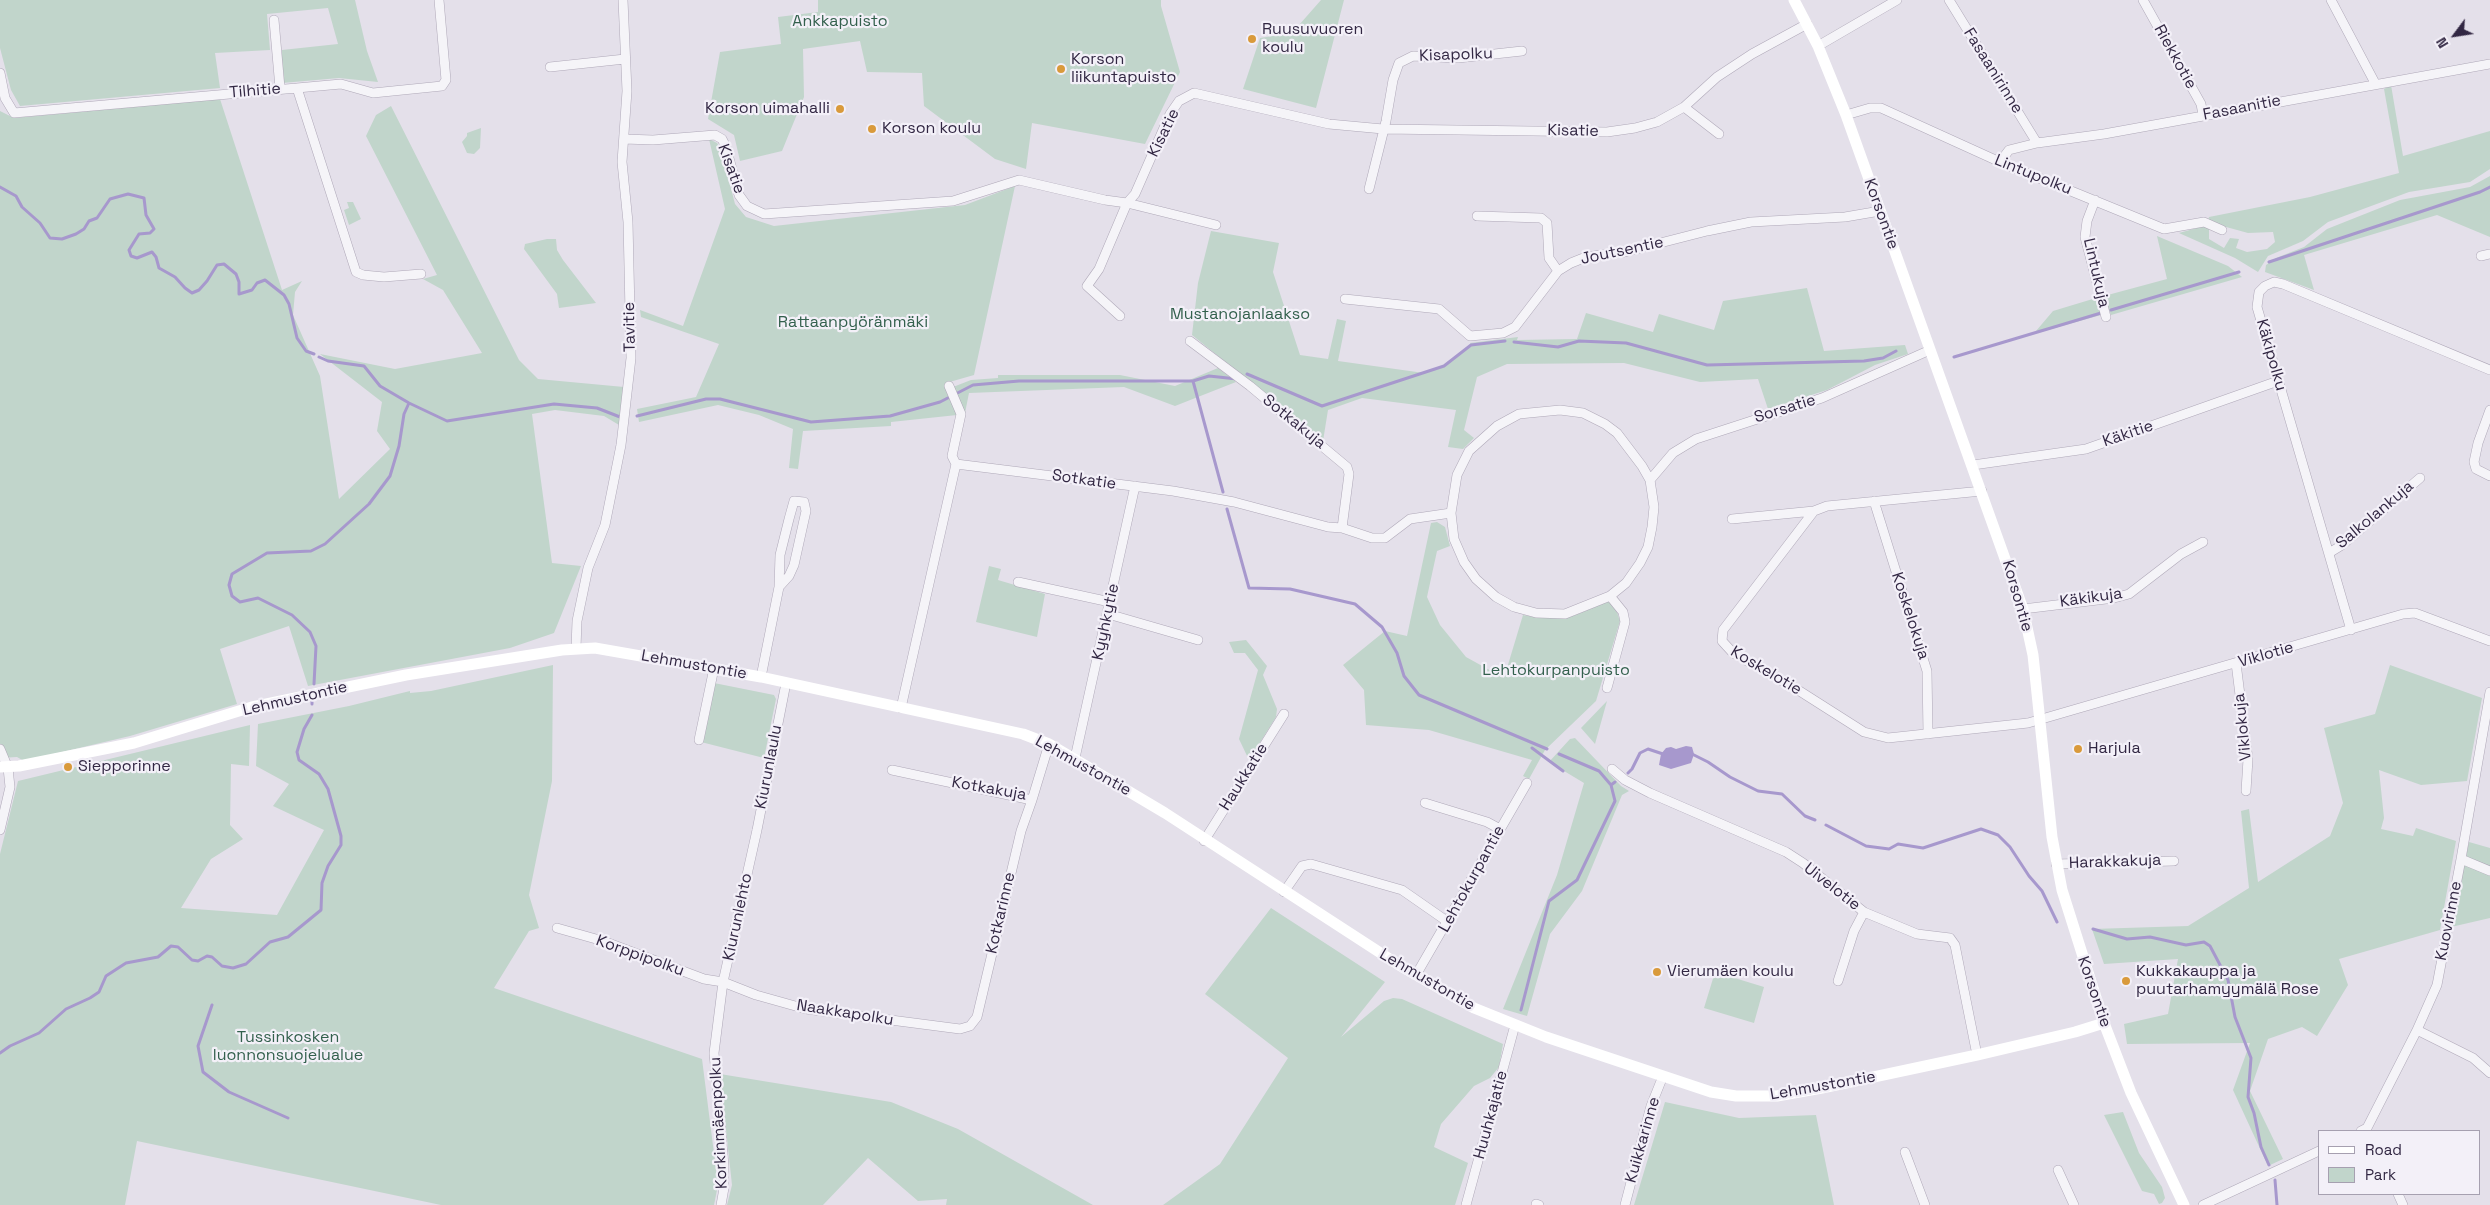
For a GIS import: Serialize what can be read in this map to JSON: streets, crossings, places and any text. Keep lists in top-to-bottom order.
{
  "streets": {
    "main road": ["Korsontie", "Lehmustontie"],
    "street": [
      "Kisapolku",
      "Riekkotie",
      "Fasaanirinne",
      "Tilhitie",
      "Fasaanitie",
      "Kisatie",
      "Lintupolku",
      "Joutsentie",
      "Lintukuja",
      "Tavitie",
      "Käkipolku",
      "Sorsatie",
      "Sotkakuja",
      "Käkitie",
      "Sotkatie",
      "Salkolankuja",
      "Käkikuja",
      "Koskelokuja",
      "Kyyhkytie",
      "Viklotie",
      "Koskelotie",
      "Viklokuja",
      "Kiurunlaulu",
      "Haukkatie",
      "Kotkakuja",
      "Harakkakuja",
      "Lehtokurpantie",
      "Uivelotie",
      "Kotkarinne",
      "Kiurunlehto",
      "Kuovirinne",
      "Korppipolku",
      "Naakkapolku",
      "Huuhkajatie",
      "Korkinmäenpolku",
      "Kuikkarinne"
    ]
  },
  "crossings": [
    ["Kisapolku", "Kisatie"],
    ["Riekkotie", "Fasaanitie"],
    ["Fasaanirinne", "Fasaanitie"],
    ["Fasaanitie", "Lintupolku"],
    ["Kisatie", "Korsontie"],
    ["Kisatie", "Tavitie"],
    ["Lintupolku", "Korsontie"],
    ["Lintupolku", "Lintukuja"],
    ["Korsontie", "Joutsentie"],
    ["Korsontie", "Sorsatie"],
    ["Korsontie", "Käkitie"],
    ["Korsontie", "Käkikuja"],
    ["Korsontie", "Viklotie"],
    ["Korsontie", "Lehmustontie"],
    ["Korsontie", "Koskelotie"],
    ["Korsontie", "Harakkakuja"],
    ["Tavitie", "Lehmustontie"],
    ["Käkipolku", "Käkitie"],
    ["Käkipolku", "Salkolankuja"],
    ["Käkipolku", "Viklotie"],
    ["Sotkakuja", "Sotkatie"],
    ["Sotkatie", "Kyyhkytie"],
    ["Koskelokuja", "Koskelotie"],
    ["Kyyhkytie", "Lehmustontie"],
    ["Viklotie", "Koskelotie"],
    ["Viklotie", "Viklokuja"],
    ["Lehmustontie", "Kiurunlaulu"],
    ["Lehmustontie", "Haukkatie"],
    ["Lehmustontie", "Kotkakuja"],
    ["Lehmustontie", "Lehtokurpantie"],
    ["Lehmustontie", "Uivelotie"],
    ["Lehmustontie", "Huuhkajatie"],
    ["Lehmustontie", "Kuikkarinne"],
    ["Kiurunlaulu", "Kiurunlehto"],
    ["Kotkakuja", "Kotkarinne"],
    ["Kotkarinne", "Naakkapolku"],
    ["Kiurunlehto", "Korppipolku"],
    ["Kiurunlehto", "Naakkapolku"],
    ["Kiurunlehto", "Korkinmäenpolku"],
    ["Korppipolku", "Naakkapolku"],
    ["Korppipolku", "Korkinmäenpolku"],
    ["Naakkapolku", "Korkinmäenpolku"]
  ],
  "parks": [
    "Ankkapuisto",
    "Mustanojanlaakso",
    "Rattaanpyöränmäki",
    "Lehtokurpanpuisto",
    "Tussinkosken luonnonsuojelualue"
  ],
  "places": [
    "Ruusuvuoren koulu",
    "Korson liikuntapuisto",
    "Korson uimahalli",
    "Korson koulu",
    "Harjula",
    "Siepporinne",
    "Vierumäen koulu",
    "Kukkakauppa ja puutarhamyymälä Rose"
  ],
  "legend": ["Road", "Park"],
  "north": "bottom left"
}
